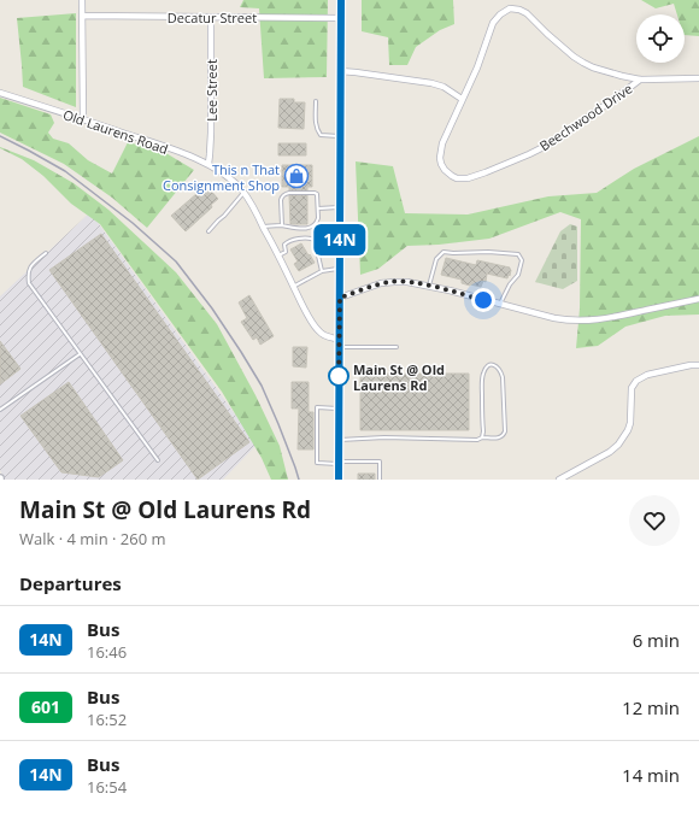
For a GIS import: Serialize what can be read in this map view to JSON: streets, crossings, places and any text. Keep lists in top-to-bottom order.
{
  "streets": {
    "street": [
      "Decatur Street",
      "Lee Street",
      "Beechwood Drive",
      "Old Laurens Road"
    ]
  },
  "crossings": [
    ["Decatur Street", "Lee Street"],
    ["Lee Street", "Old Laurens Road"]
  ],
  "places": {
    "shop": ["This n That Consignment Shop"],
    "other": ["Main St @ Old Laurens Rd"]
  },
  "lines": ["bus line 14N"],
  "page": {
    "on_map": "14N",
    "heading": [
      ["Main St @ Old Laurens Rd", "Walk · 4 min · 260 m"],
      "Departures"
    ],
    "list": [
      {
        "mark": "14N",
        "name": "Bus",
        "note": "16:46",
        "value": "6 min"
      },
      {
        "mark": "601",
        "name": "Bus",
        "note": "16:52",
        "value": "12 min"
      },
      {
        "mark": "14N",
        "name": "Bus",
        "note": "16:54",
        "value": "14 min"
      }
    ]
  }
}
